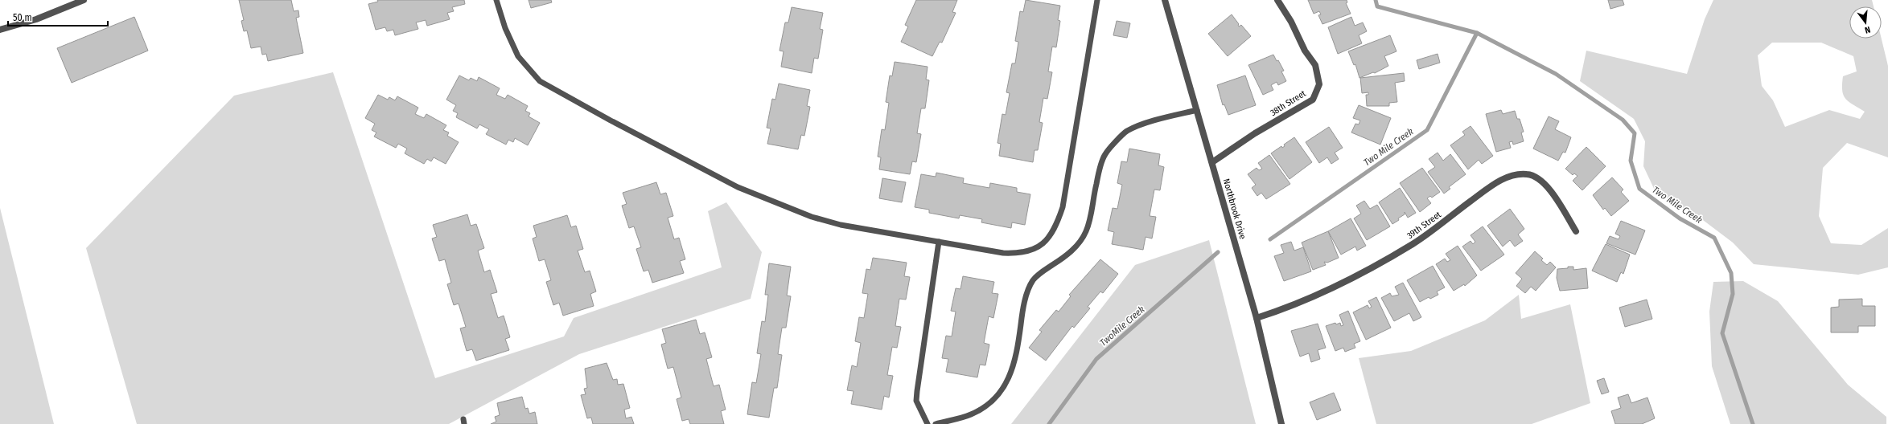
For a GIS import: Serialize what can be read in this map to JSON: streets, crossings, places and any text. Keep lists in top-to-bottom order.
{
  "streets": {
    "street": ["38th Street", "Northbrook Drive", "39th Street"]
  },
  "crossings": [
    ["38th Street", "Northbrook Drive"],
    ["Northbrook Drive", "39th Street"]
  ],
  "water": ["Two Mile Creek", "TwoMile Creek"],
  "scale_bar": "50 m",
  "north": "bottom"
}
